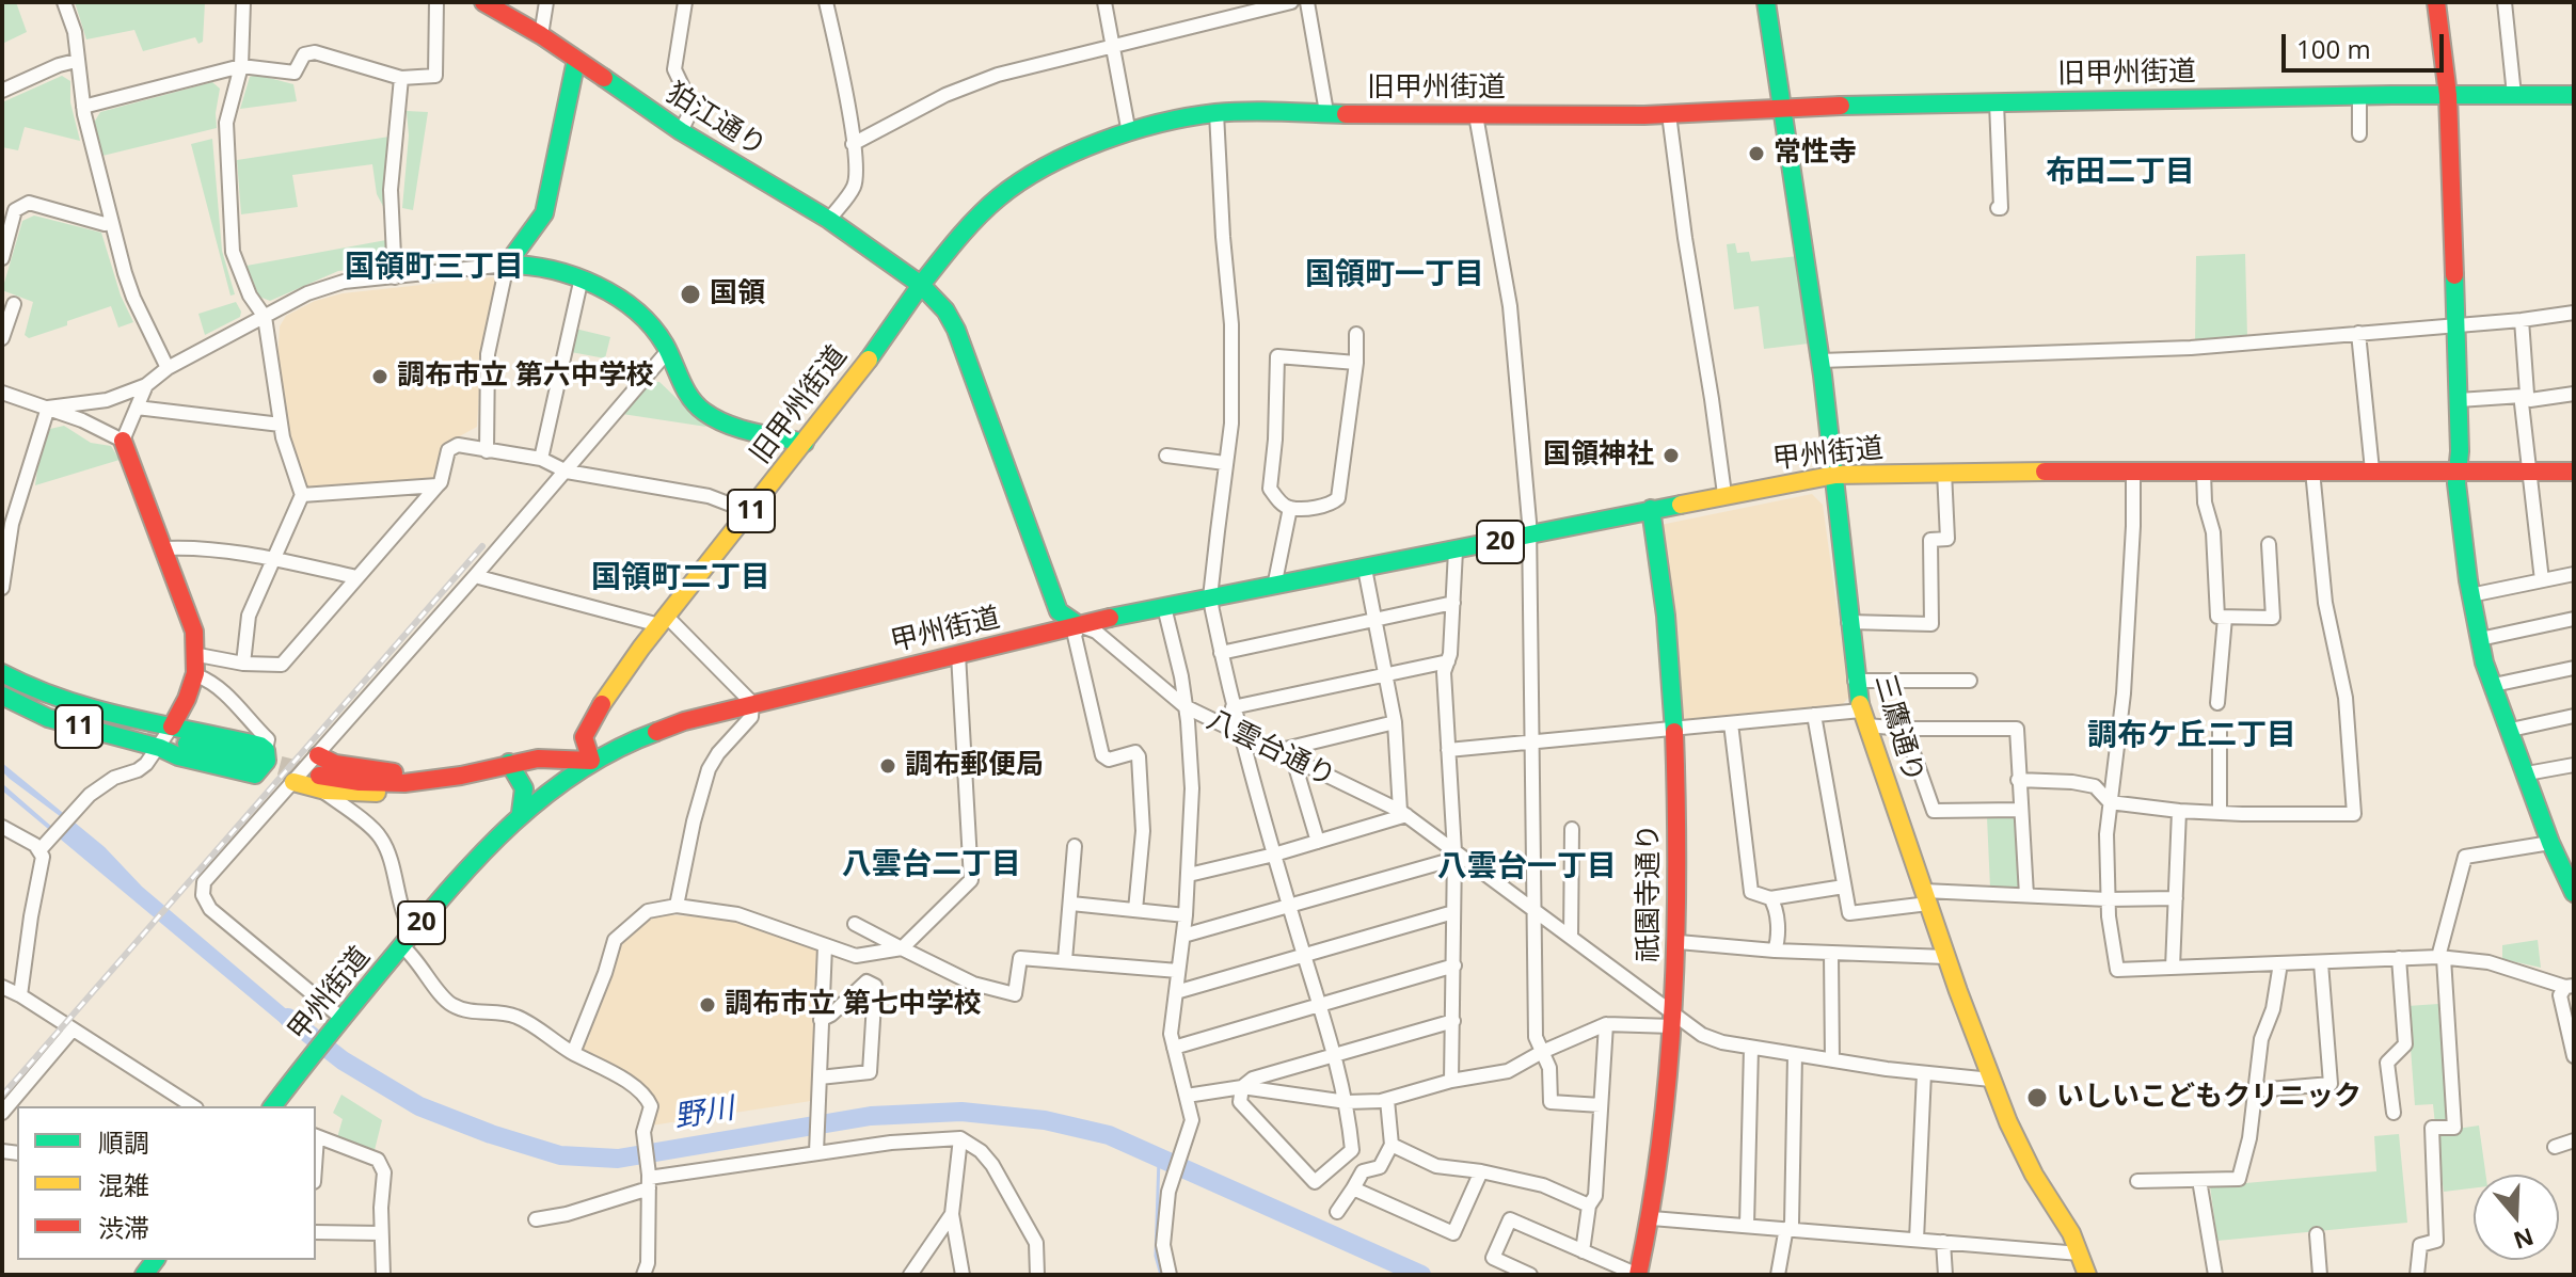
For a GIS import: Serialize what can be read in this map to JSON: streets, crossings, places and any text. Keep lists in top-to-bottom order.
{
  "streets": {
    "main road": [
      "旧甲州街道",
      "狛江通り",
      "甲州街道",
      "11",
      "20",
      "三鷹通り",
      "祇園寺通り"
    ],
    "street": ["八雲台通り"]
  },
  "crossings": [
    ["旧甲州街道", "狛江通り"],
    ["旧甲州街道", "甲州街道"],
    ["旧甲州街道", "三鷹通り"],
    ["狛江通り", "甲州街道"],
    ["狛江通り", "八雲台通り"],
    ["甲州街道", "三鷹通り"],
    ["甲州街道", "八雲台通り"],
    ["甲州街道", "祇園寺通り"],
    ["三鷹通り", "八雲台通り"],
    ["八雲台通り", "祇園寺通り"]
  ],
  "districts": [
    "布田二丁目",
    "国領町三丁目",
    "国領町一丁目",
    "国領町二丁目",
    "調布ケ丘二丁目",
    "八雲台二丁目",
    "八雲台一丁目"
  ],
  "water": ["野川"],
  "places": [
    "常性寺",
    "国領",
    "調布市立 第六中学校",
    "国領神社",
    "調布郵便局",
    "調布市立 第七中学校",
    "いしいこどもクリニック"
  ],
  "legend": ["順調", "混雑", "渋滞"],
  "scale_bar": "100 m",
  "north": "bottom"
}
